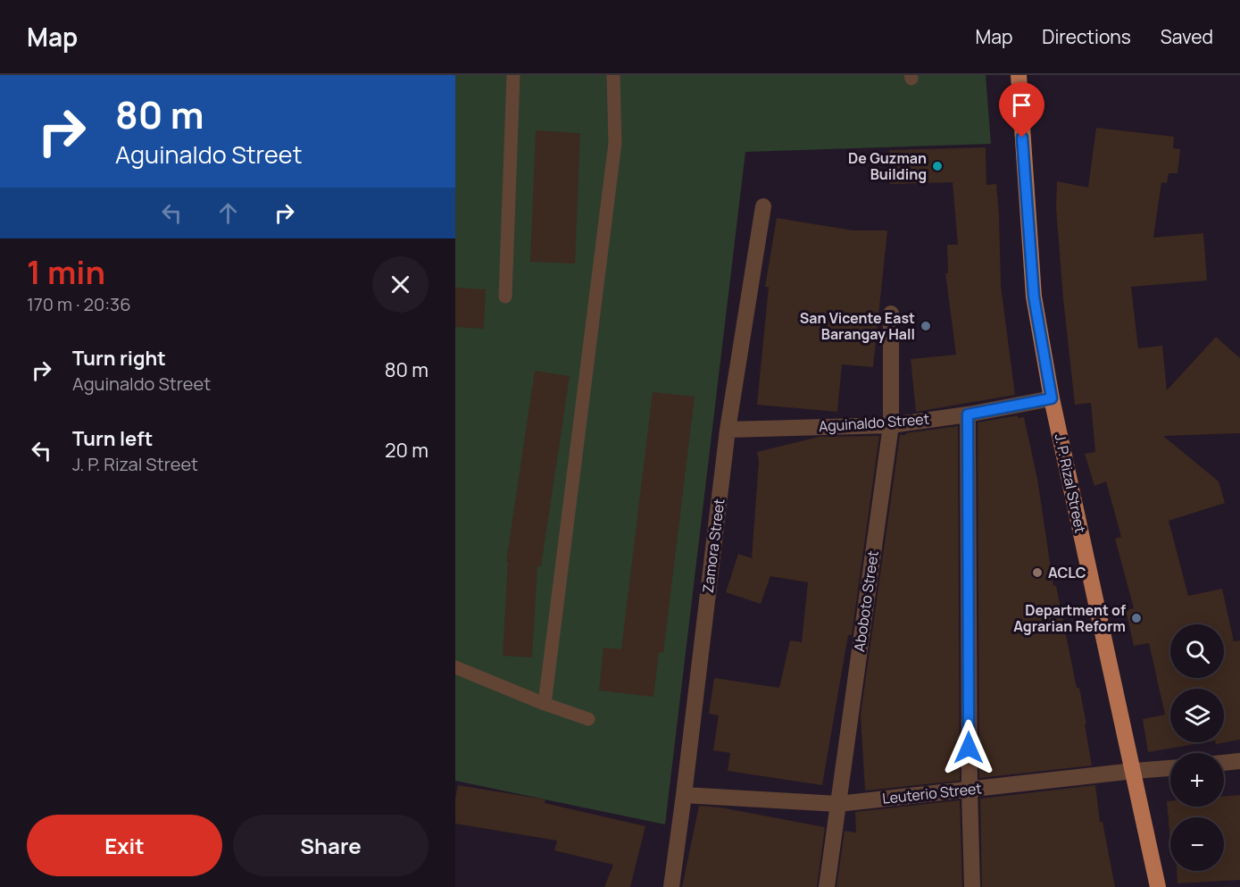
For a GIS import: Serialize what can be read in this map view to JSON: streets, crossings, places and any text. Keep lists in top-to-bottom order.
{
  "streets": {
    "highway": ["J. P. Rizal Street"],
    "street": [
      "Aguinaldo Street",
      "Zamora Street",
      "Aboboto Street",
      "Leuterio Street"
    ]
  },
  "crossings": [
    ["Aguinaldo Street", "J. P. Rizal Street"],
    ["Aguinaldo Street", "Zamora Street"],
    ["Aguinaldo Street", "Aboboto Street"],
    ["J. P. Rizal Street", "Leuterio Street"],
    ["Zamora Street", "Leuterio Street"],
    ["Aboboto Street", "Leuterio Street"]
  ],
  "places": [
    "De Guzman Building",
    "San Vicente East Barangay Hall",
    "ACLC",
    "Department of Agrarian Reform"
  ],
  "page": {
    "header": "Map",
    "nav": ["Map", "Directions", "Saved"],
    "turn": ["80 m", "Aguinaldo Street"],
    "heading": ["1 min", "170 m · 20:36"],
    "list": [
      {
        "name": "Turn right",
        "note": "Aguinaldo Street",
        "value": "80 m"
      },
      {
        "name": "Turn left",
        "note": "J. P. Rizal Street",
        "value": "20 m"
      }
    ],
    "map_buttons": ["+", "−"],
    "buttons": ["Exit", "Share"]
  }
}
